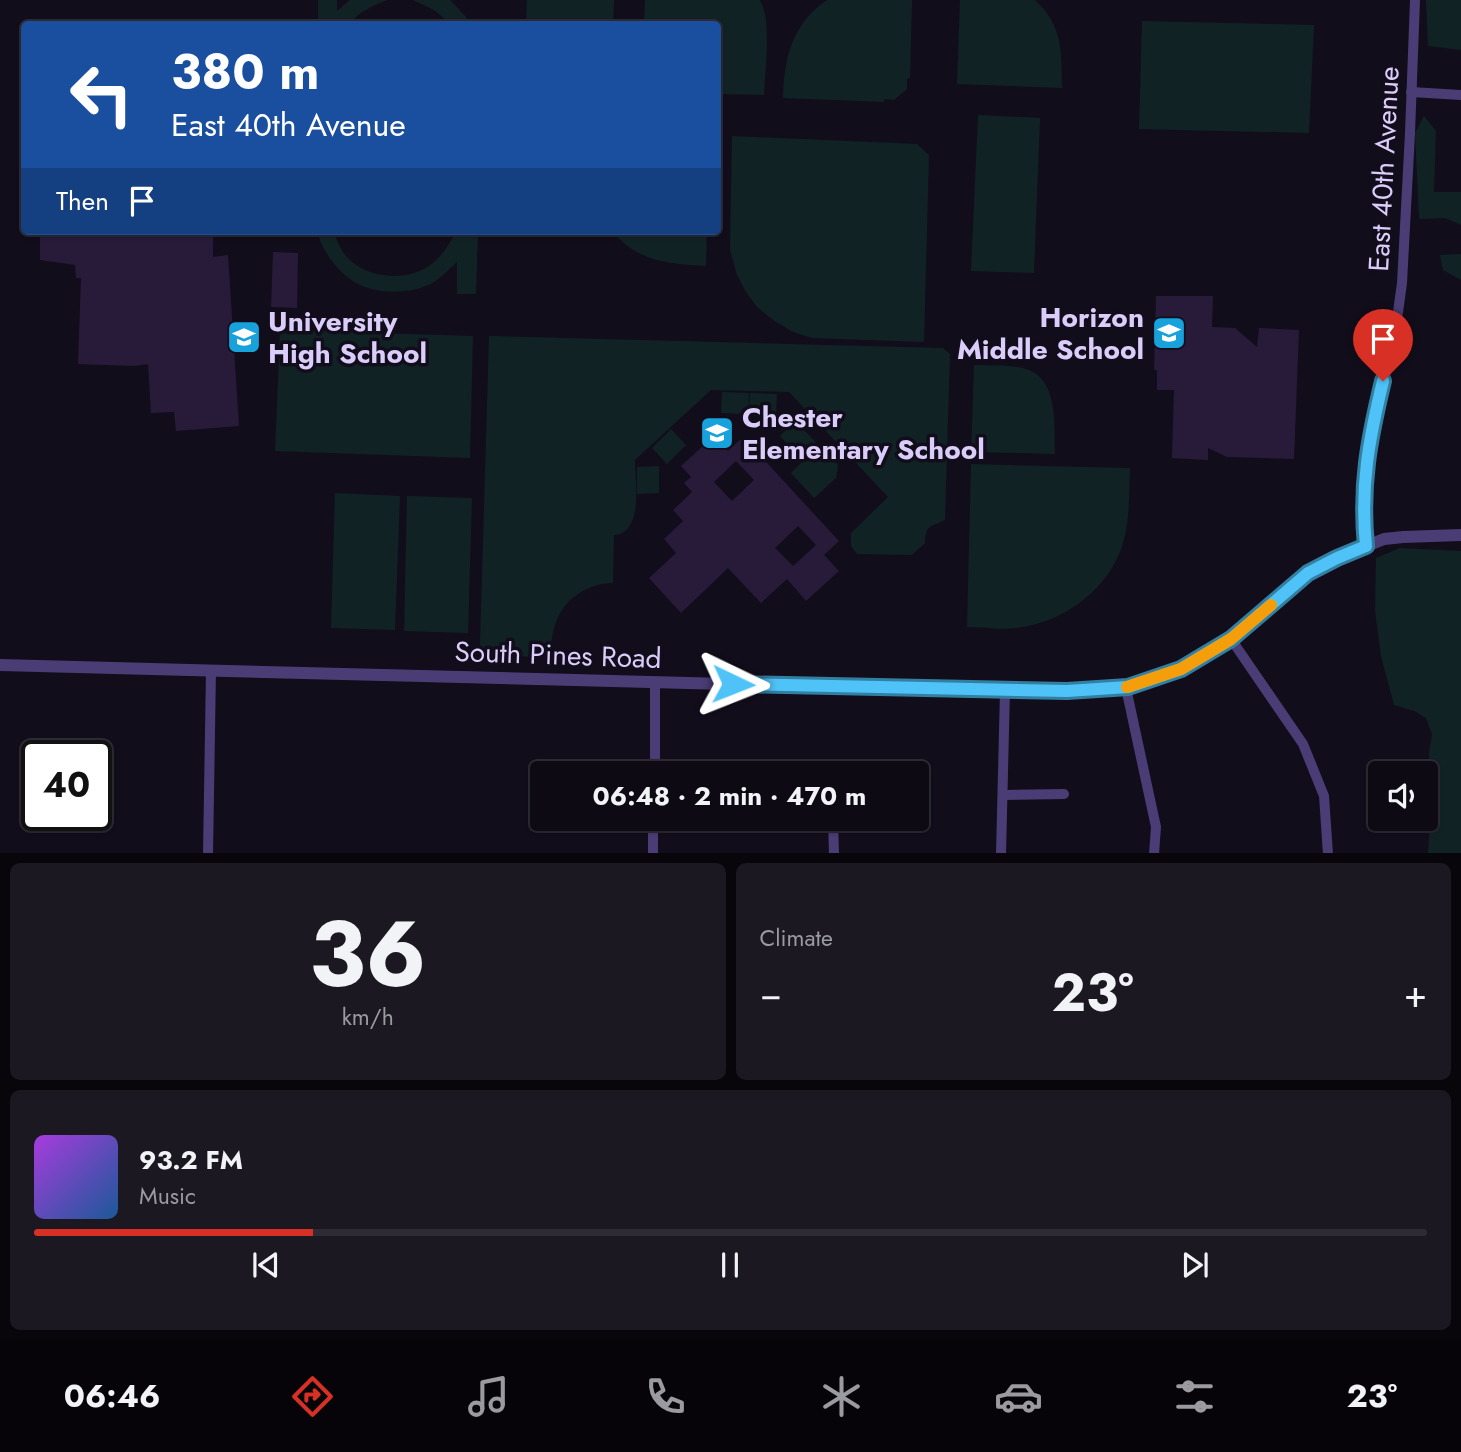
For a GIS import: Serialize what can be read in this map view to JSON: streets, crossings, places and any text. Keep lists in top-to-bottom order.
{
  "streets": {
    "street": ["East 40th Avenue", "South Pines Road"]
  },
  "crossings": [
    ["East 40th Avenue", "South Pines Road"]
  ],
  "places": {
    "school or university": ["Horizon Middle School", "University High School", "Chester Elementary School"]
  },
  "page": {
    "turn": ["380 m", "East 40th Avenue"],
    "then": "Then",
    "limit": "40",
    "trip": "06:48 · 2 min · 470 m",
    "tile": [
      ["36", "km/h"],
      "Climate"
    ],
    "heat": ["−", "23°", "+"],
    "song": ["93.2 FM", "Music"],
    "tabs": ["06:46", "23°"]
  }
}
